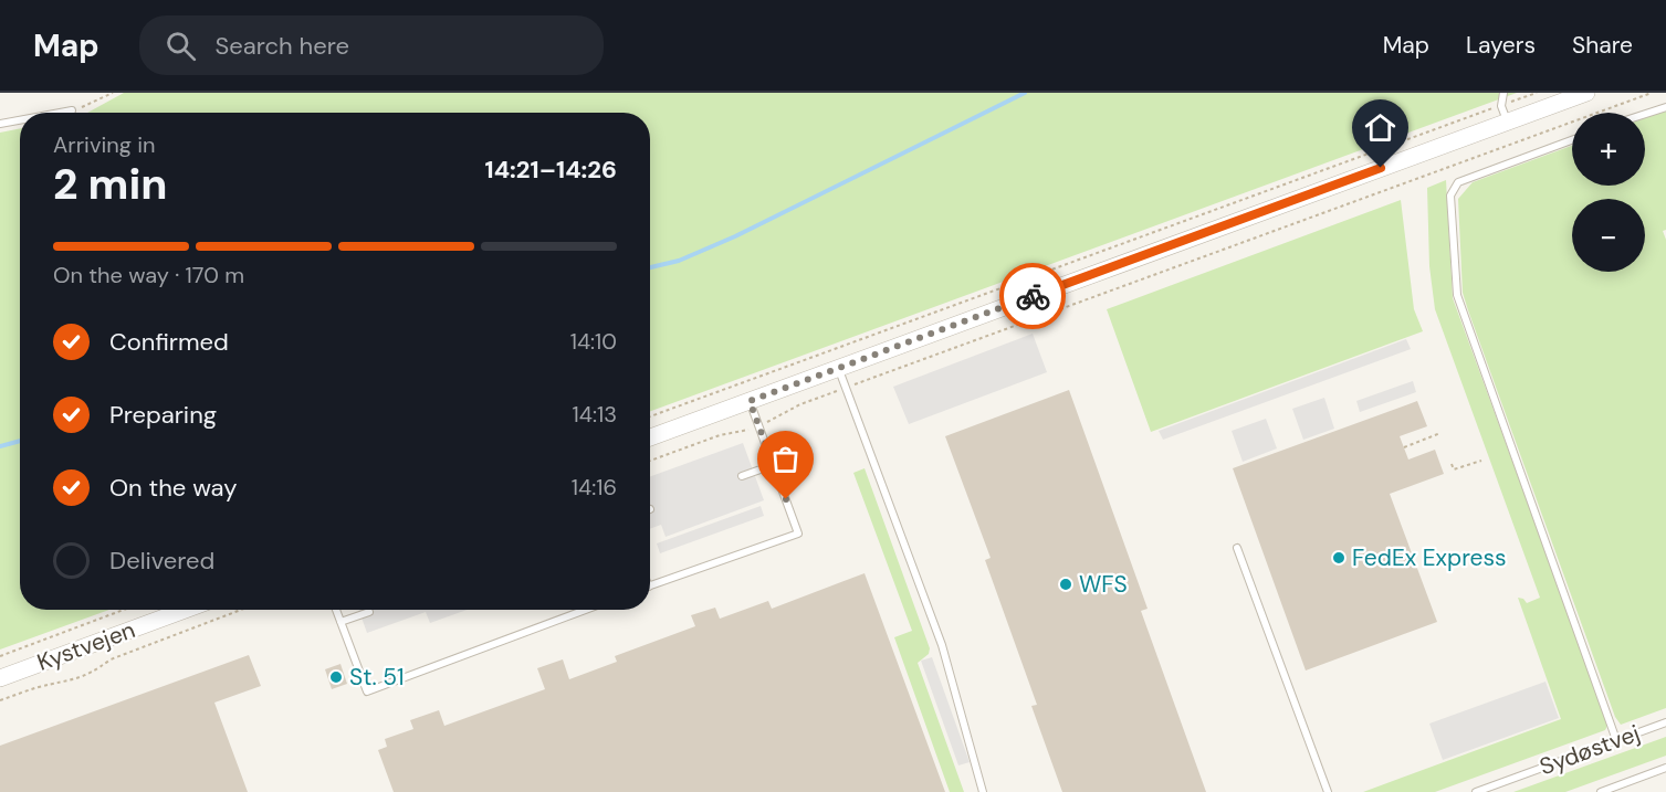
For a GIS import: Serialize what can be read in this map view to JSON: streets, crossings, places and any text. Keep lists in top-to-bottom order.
{
  "streets": {
    "street": ["Kystvejen"],
    "lane": ["Sydøstvej"]
  },
  "places": ["FedEx Express", "WFS", "St. 51"],
  "page": {
    "header": "Map",
    "search": "Search here",
    "nav": ["Map", "Layers", "Share"],
    "map_buttons": ["+", "−"],
    "heading": ["2 min", "Arriving in", "14:21–14:26"],
    "bar": "On the way · 170 m",
    "list": [
      ["Confirmed", "14:10"],
      ["Preparing", "14:13"],
      ["On the way", "14:16"],
      "Delivered"
    ]
  }
}
